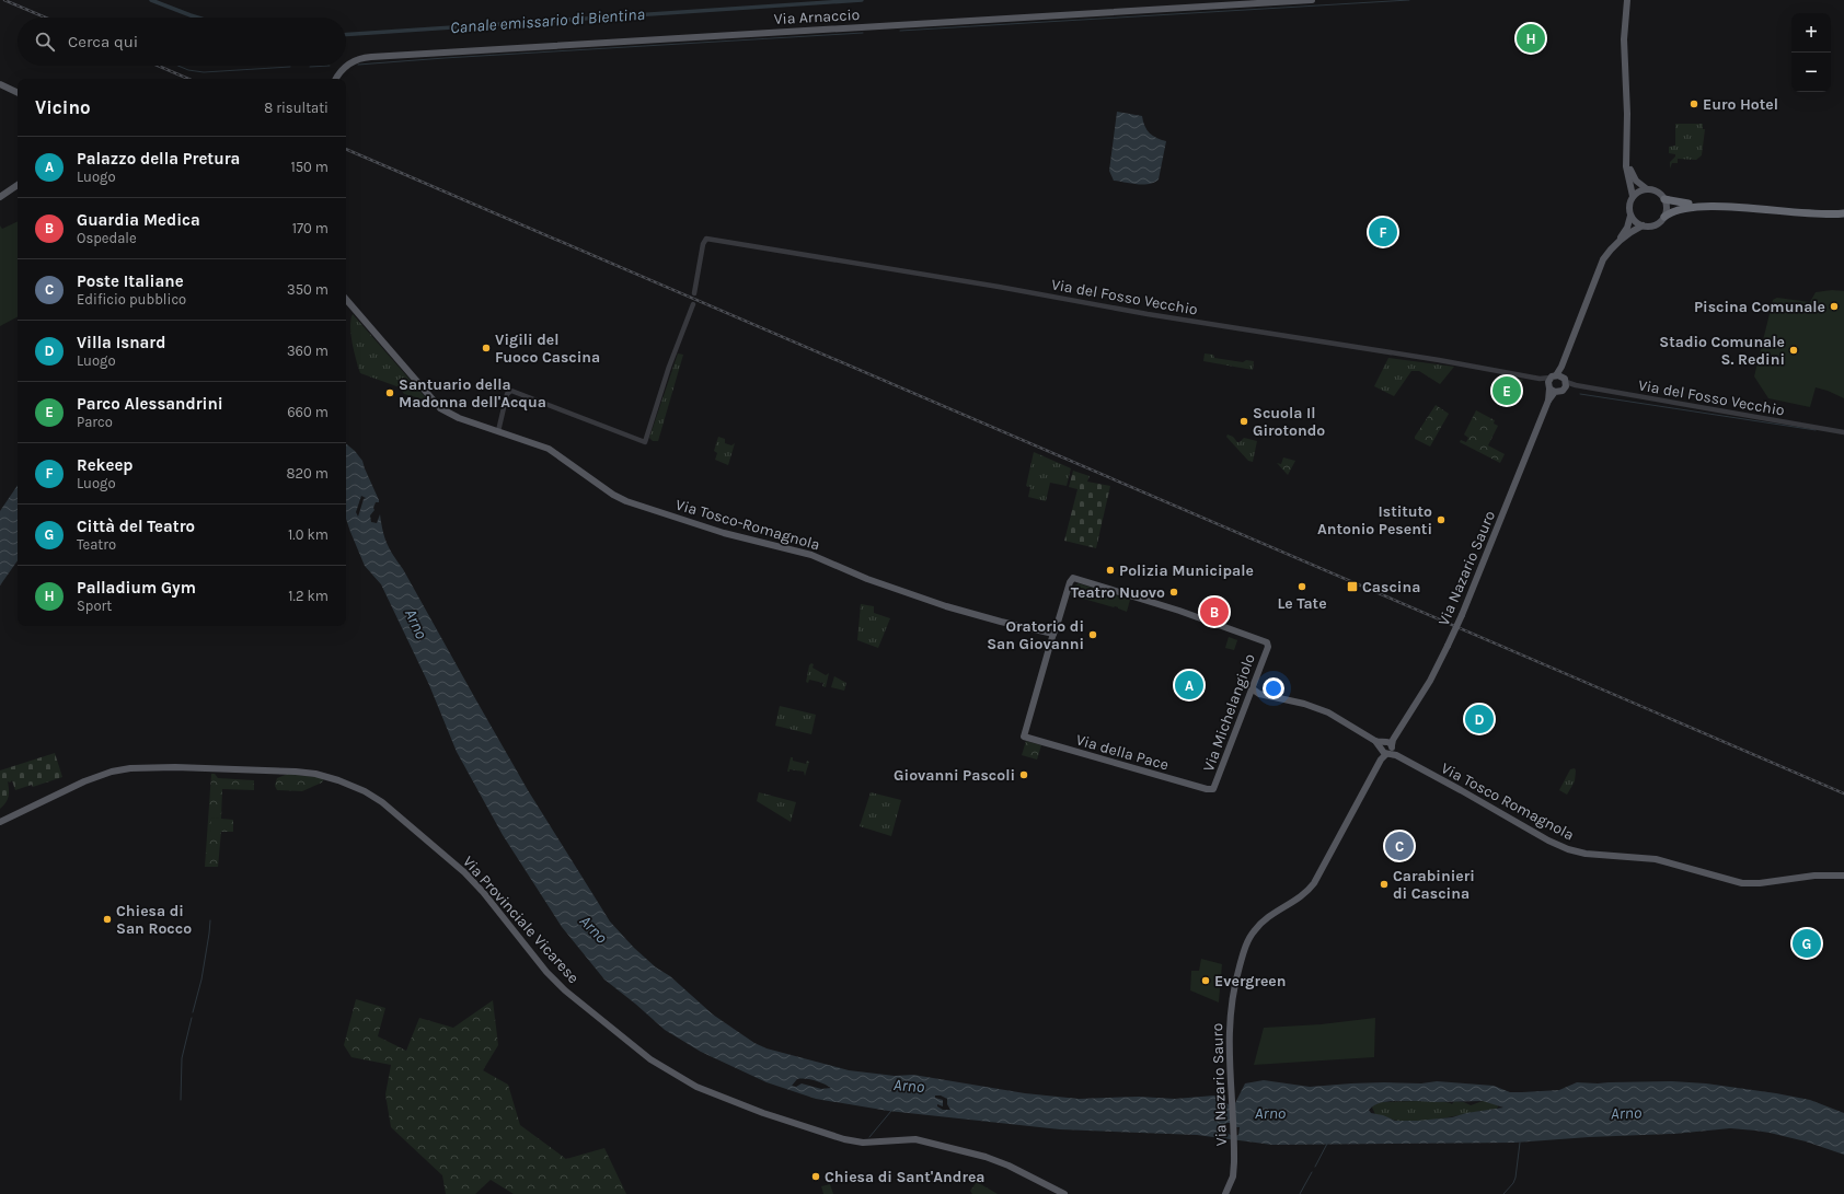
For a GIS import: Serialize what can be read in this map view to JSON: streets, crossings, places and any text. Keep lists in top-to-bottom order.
{
  "streets": {
    "main road": [
      "Via Arnaccio",
      "Via Tosco-Romagnola",
      "Via Nazario Sauro",
      "Via Michelangiolo",
      "Via della Pace",
      "Via Tosco Romagnola",
      "Via Provinciale Vicarese"
    ],
    "street": ["Via del Fosso Vecchio"]
  },
  "crossings": [
    ["Via del Fosso Vecchio", "Via Nazario Sauro"],
    ["Via Tosco-Romagnola", "Via Michelangiolo"],
    ["Via Tosco-Romagnola", "Via della Pace"],
    ["Via Nazario Sauro", "Via Tosco Romagnola"],
    ["Via Michelangiolo", "Via della Pace"]
  ],
  "water": ["Canale emissario di Bientina", "Arno"],
  "places": {
    "other": [
      "Euro Hotel",
      "Piscina Comunale",
      "Vigili del Fuoco Cascina",
      "Stadio Comunale S. Redini",
      "Santuario della Madonna dell'Acqua",
      "Scuola Il Girotondo",
      "Istituto Antonio Pesenti",
      "Polizia Municipale",
      "Le Tate",
      "Teatro Nuovo",
      "Oratorio di San Giovanni",
      "Giovanni Pascoli",
      "Carabinieri di Cascina",
      "Chiesa di San Rocco",
      "Evergreen",
      "Chiesa di Sant'Andrea"
    ],
    "transit": ["Cascina"]
  },
  "page": {
    "map_buttons": ["+", "−"],
    "search": "Cerca qui",
    "pins": [
      "H",
      "F",
      "E",
      "B",
      "A",
      "D",
      "C",
      "G"
    ],
    "heading": ["Vicino", "8 risultati"],
    "list": [
      {
        "mark": "A",
        "name": "Palazzo della Pretura",
        "note": "Luogo",
        "value": "150 m"
      },
      {
        "mark": "B",
        "name": "Guardia Medica",
        "note": "Ospedale",
        "value": "170 m"
      },
      {
        "mark": "C",
        "name": "Poste Italiane",
        "note": "Edificio pubblico",
        "value": "350 m"
      },
      {
        "mark": "D",
        "name": "Villa Isnard",
        "note": "Luogo",
        "value": "360 m"
      },
      {
        "mark": "E",
        "name": "Parco Alessandrini",
        "note": "Parco",
        "value": "660 m"
      },
      {
        "mark": "F",
        "name": "Rekeep",
        "note": "Luogo",
        "value": "820 m"
      },
      {
        "mark": "G",
        "name": "Città del Teatro",
        "note": "Teatro",
        "value": "1.0 km"
      },
      {
        "mark": "H",
        "name": "Palladium Gym",
        "note": "Sport",
        "value": "1.2 km"
      }
    ]
  }
}
